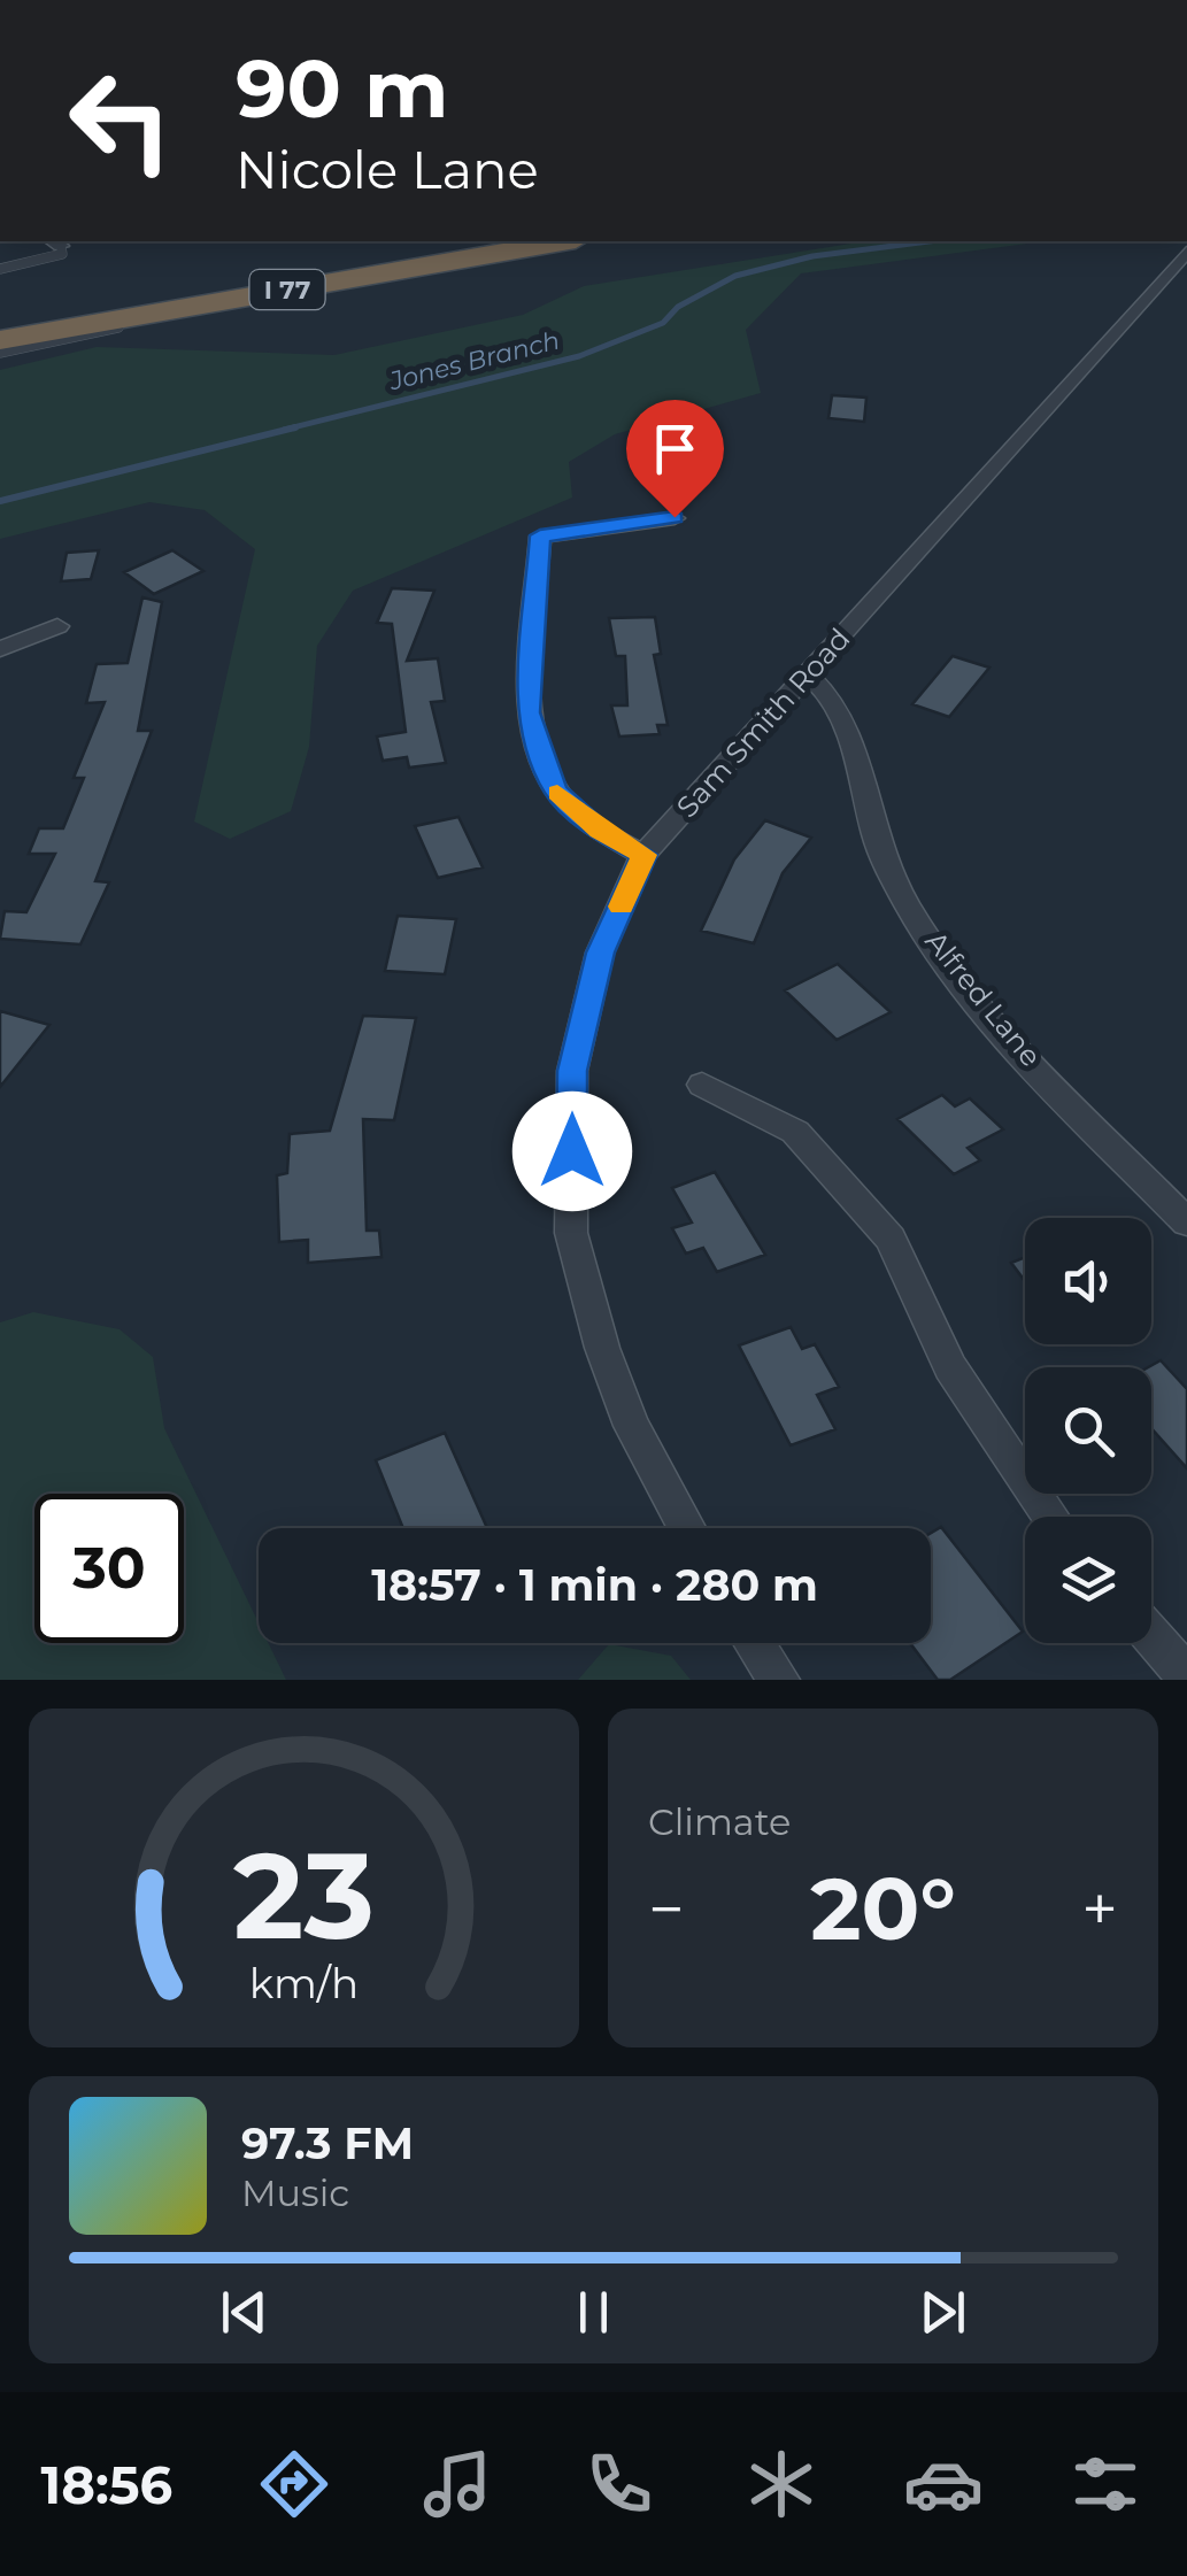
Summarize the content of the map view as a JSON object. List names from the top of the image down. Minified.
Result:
{"streets":{"highway":["I 77"],"street":["Sam Smith Road","Alfred Lane"]},"crossings":[["Sam Smith Road","Alfred Lane"]],"water":["Jones Branch"],"page":{"turn":["90 m","Nicole Lane"],"limit":"30","trip":"18:57 · 1 min · 280 m","tile":"Climate","heat":["−","20°","+"],"song":["97.3 FM","Music"],"tabs":"18:56","gauge":["23","km/h"]}}
